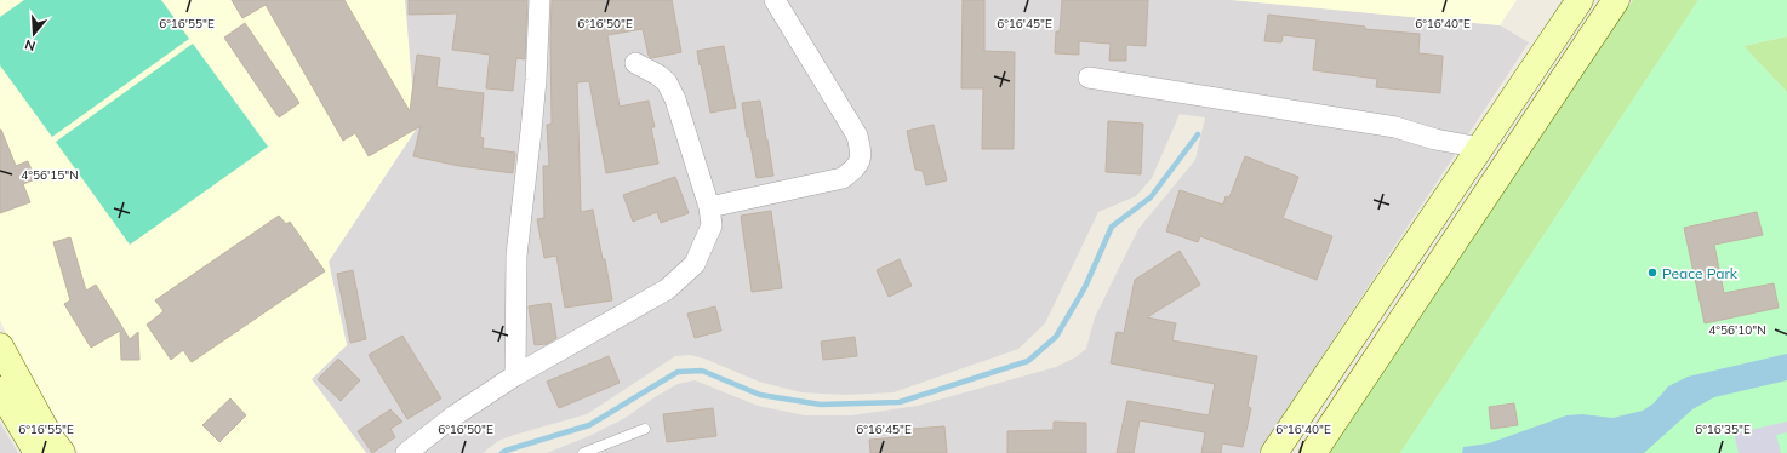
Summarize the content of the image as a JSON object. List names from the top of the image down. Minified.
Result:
{"places":["Peace Park"],"north":"bottom","coordinates":["6°16'55\"E","6°16'50\"E","6°16'45\"E","6°16'40\"E","4°56'15\"N","4°56'10\"N","6°16'35\"E"]}
